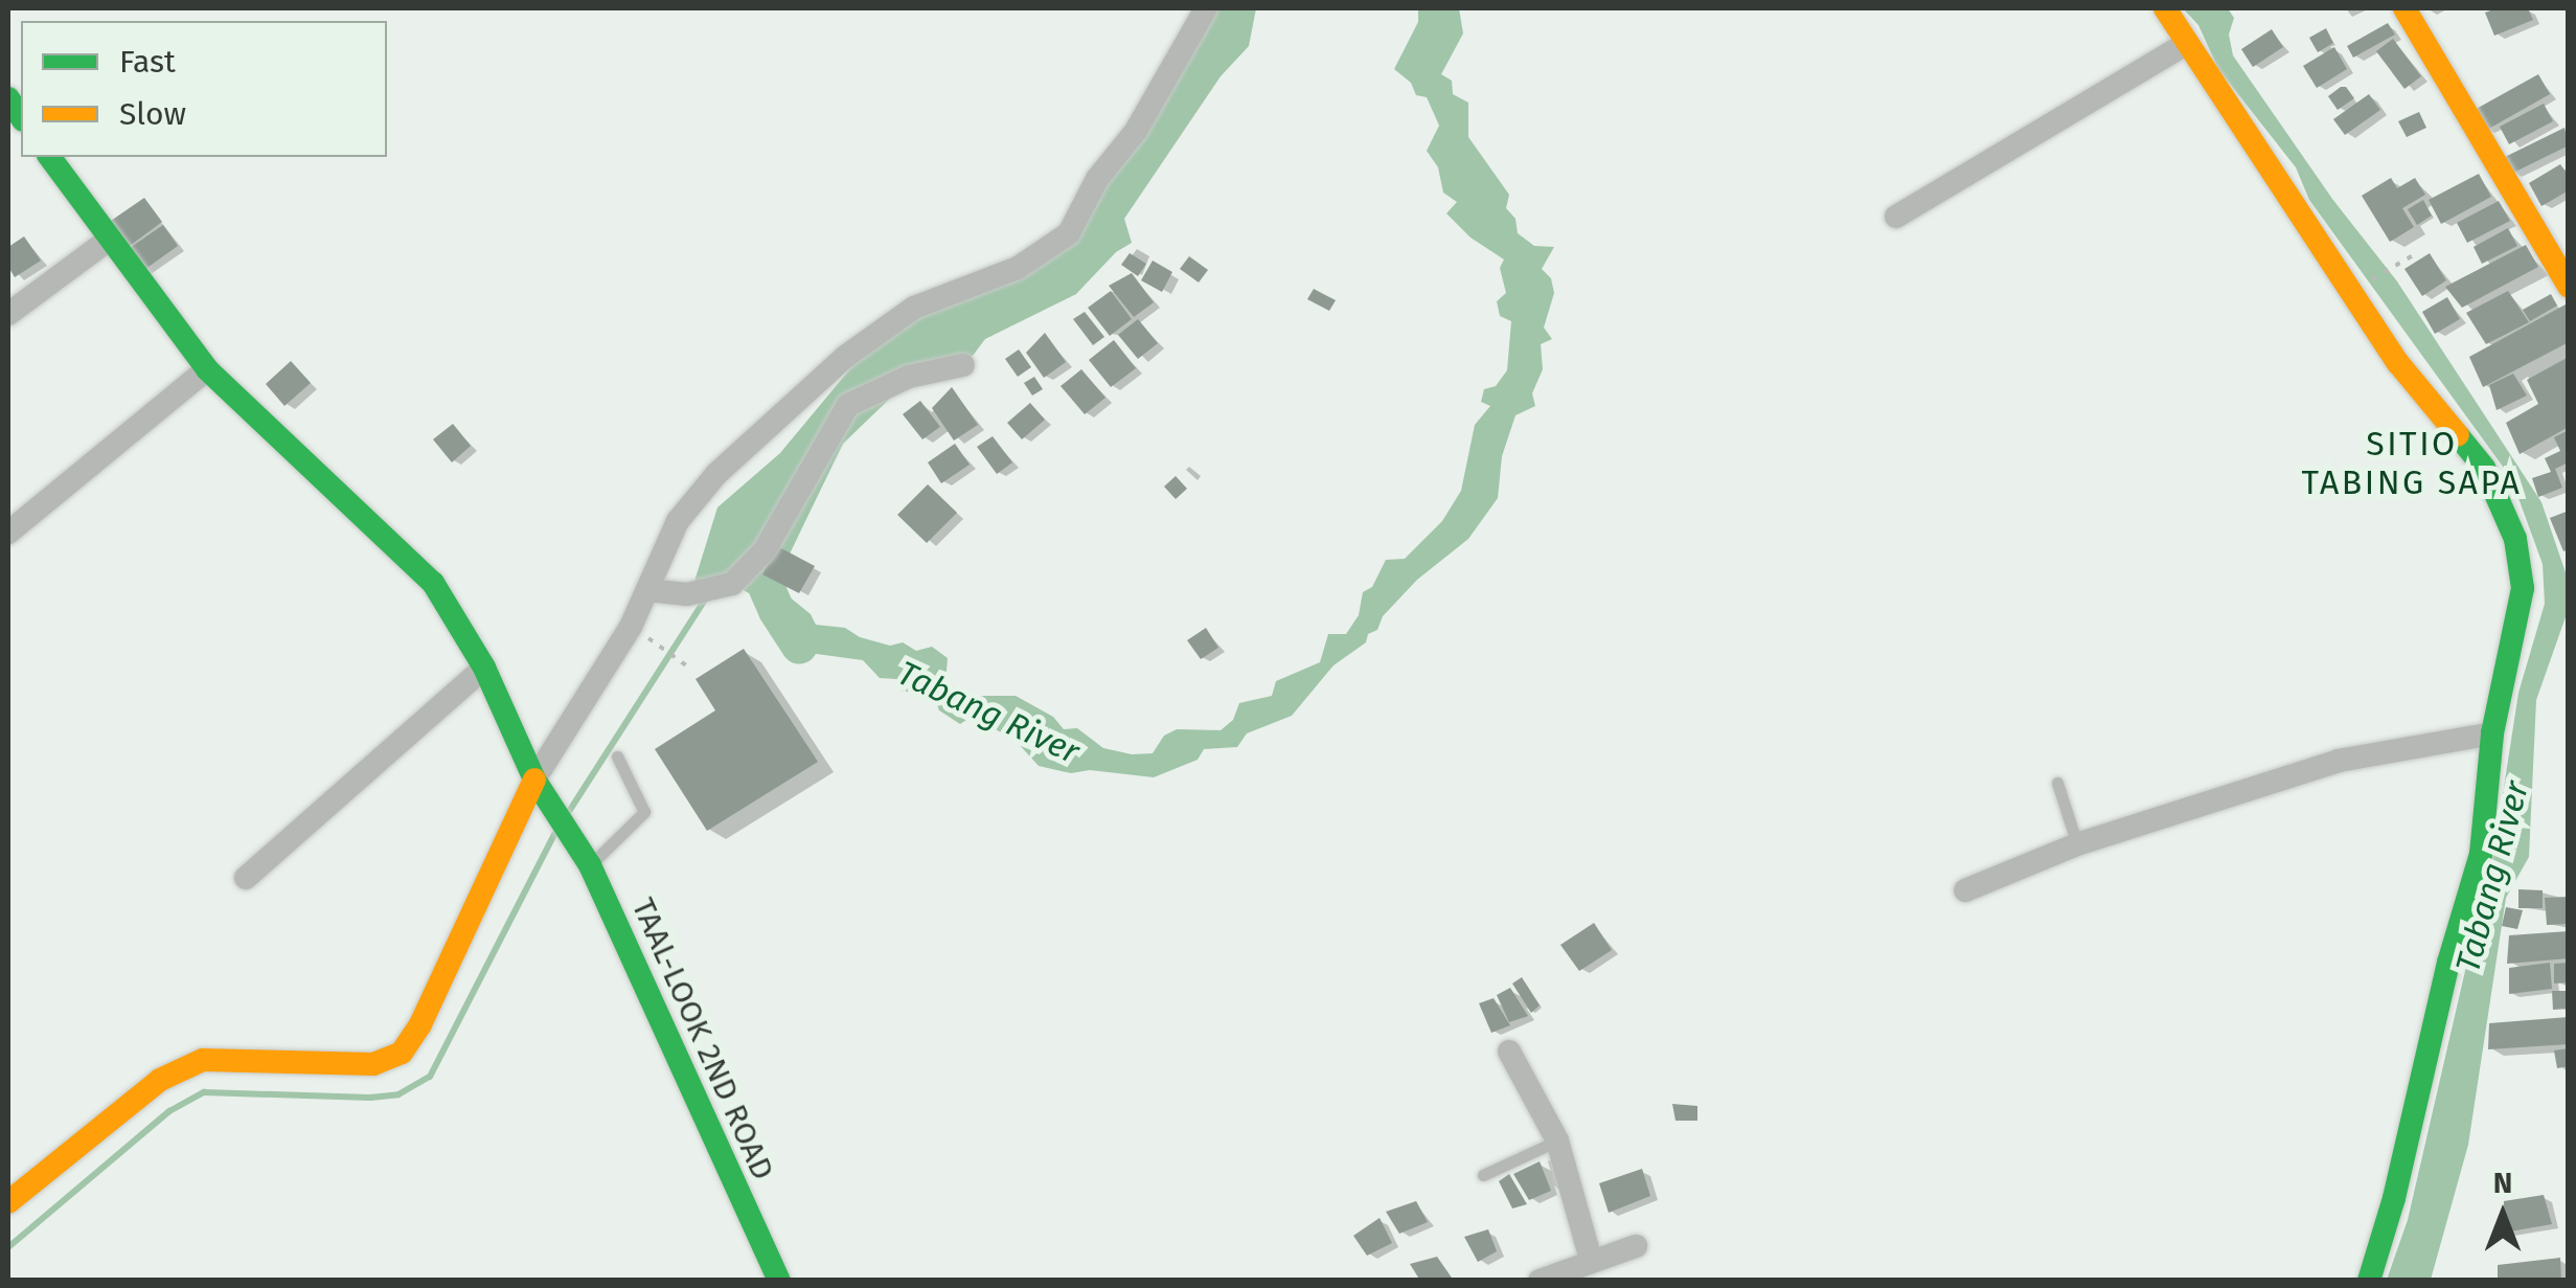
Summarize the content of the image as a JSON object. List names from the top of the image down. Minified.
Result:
{"streets":{"street":["TAAL-LOOK 2ND ROAD"]},"districts":["SITIO TABING SAPA"],"water":["Tabang River"],"legend":["Fast","Slow"],"north":"top"}
